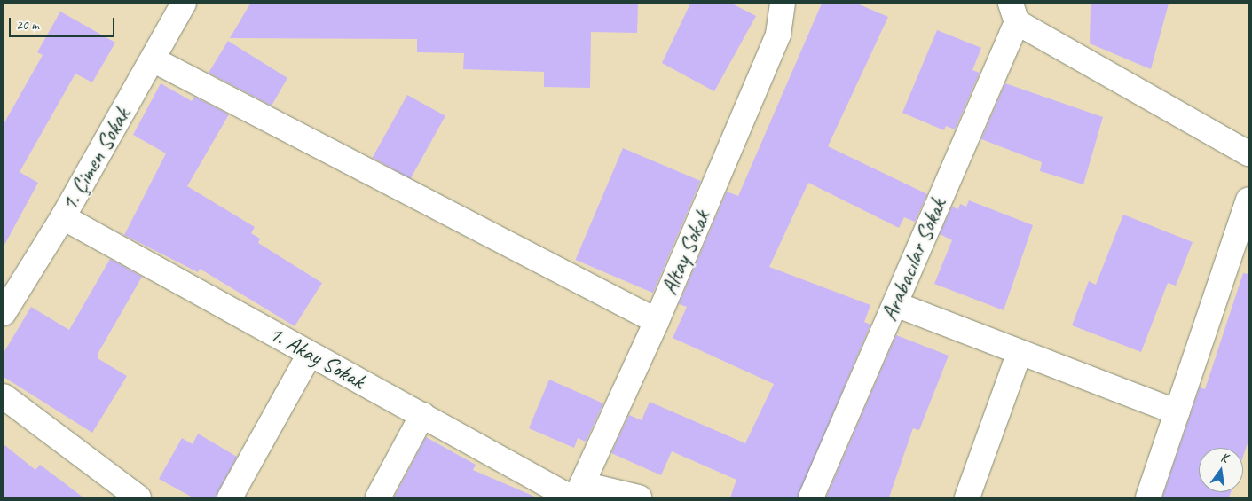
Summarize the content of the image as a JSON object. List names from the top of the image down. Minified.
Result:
{"streets":{"street":["1. Çimen Sokak","Altay Sokak","Arabacılar Sokak","1. Akay Sokak"]},"crossings":[["1. Çimen Sokak","1. Akay Sokak"],["Altay Sokak","1. Akay Sokak"]],"scale_bar":"20 m","north":"top"}
